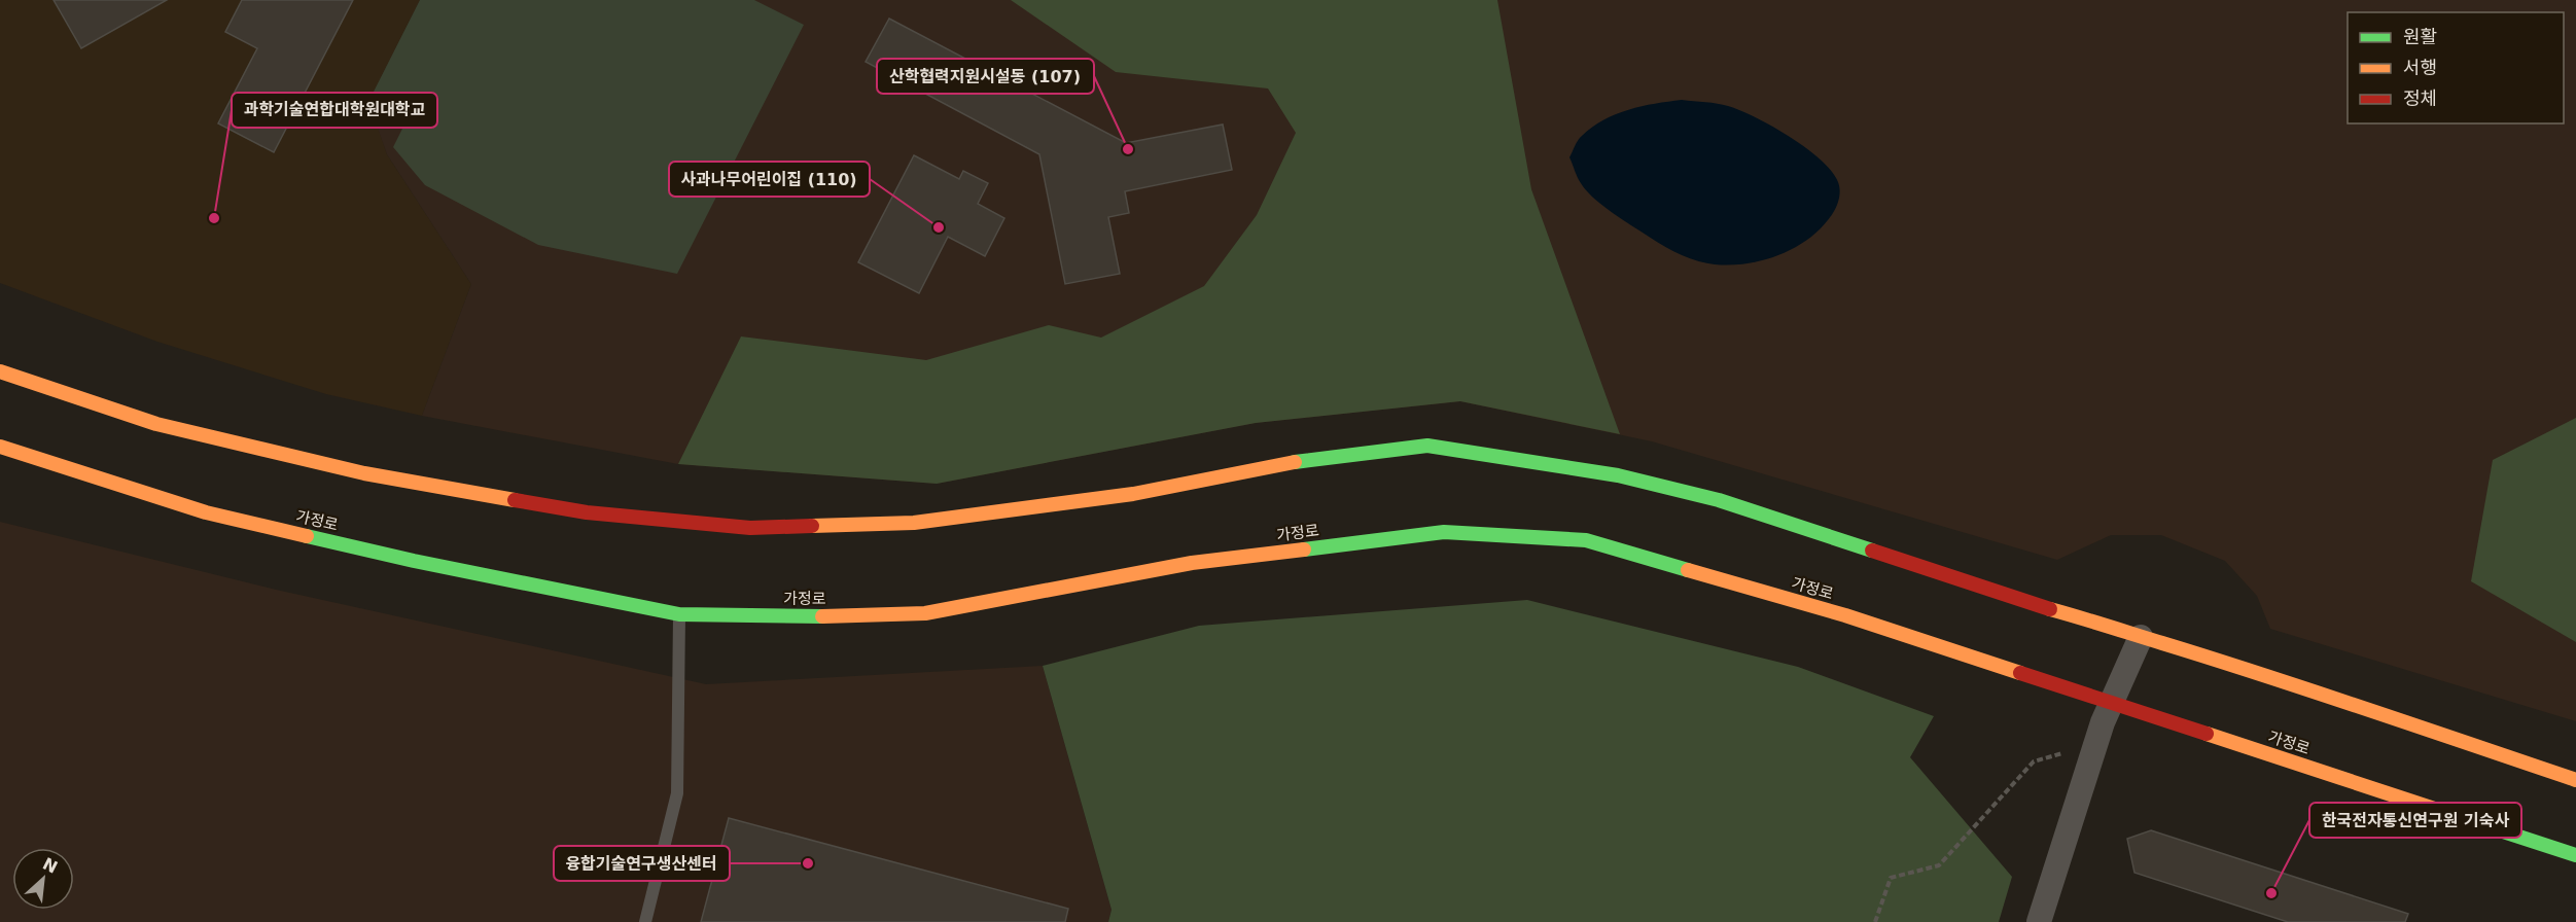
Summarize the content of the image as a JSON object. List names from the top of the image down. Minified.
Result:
{"streets":{"main road":["가정로"]},"places":["산학협력지원시설동 (107)","과학기술연합대학원대학교","사과나무어린이집 (110)","융합기술연구생산센터","한국전자통신연구원 기숙사"],"legend":["원활","서행","정체"],"north":"top right"}
